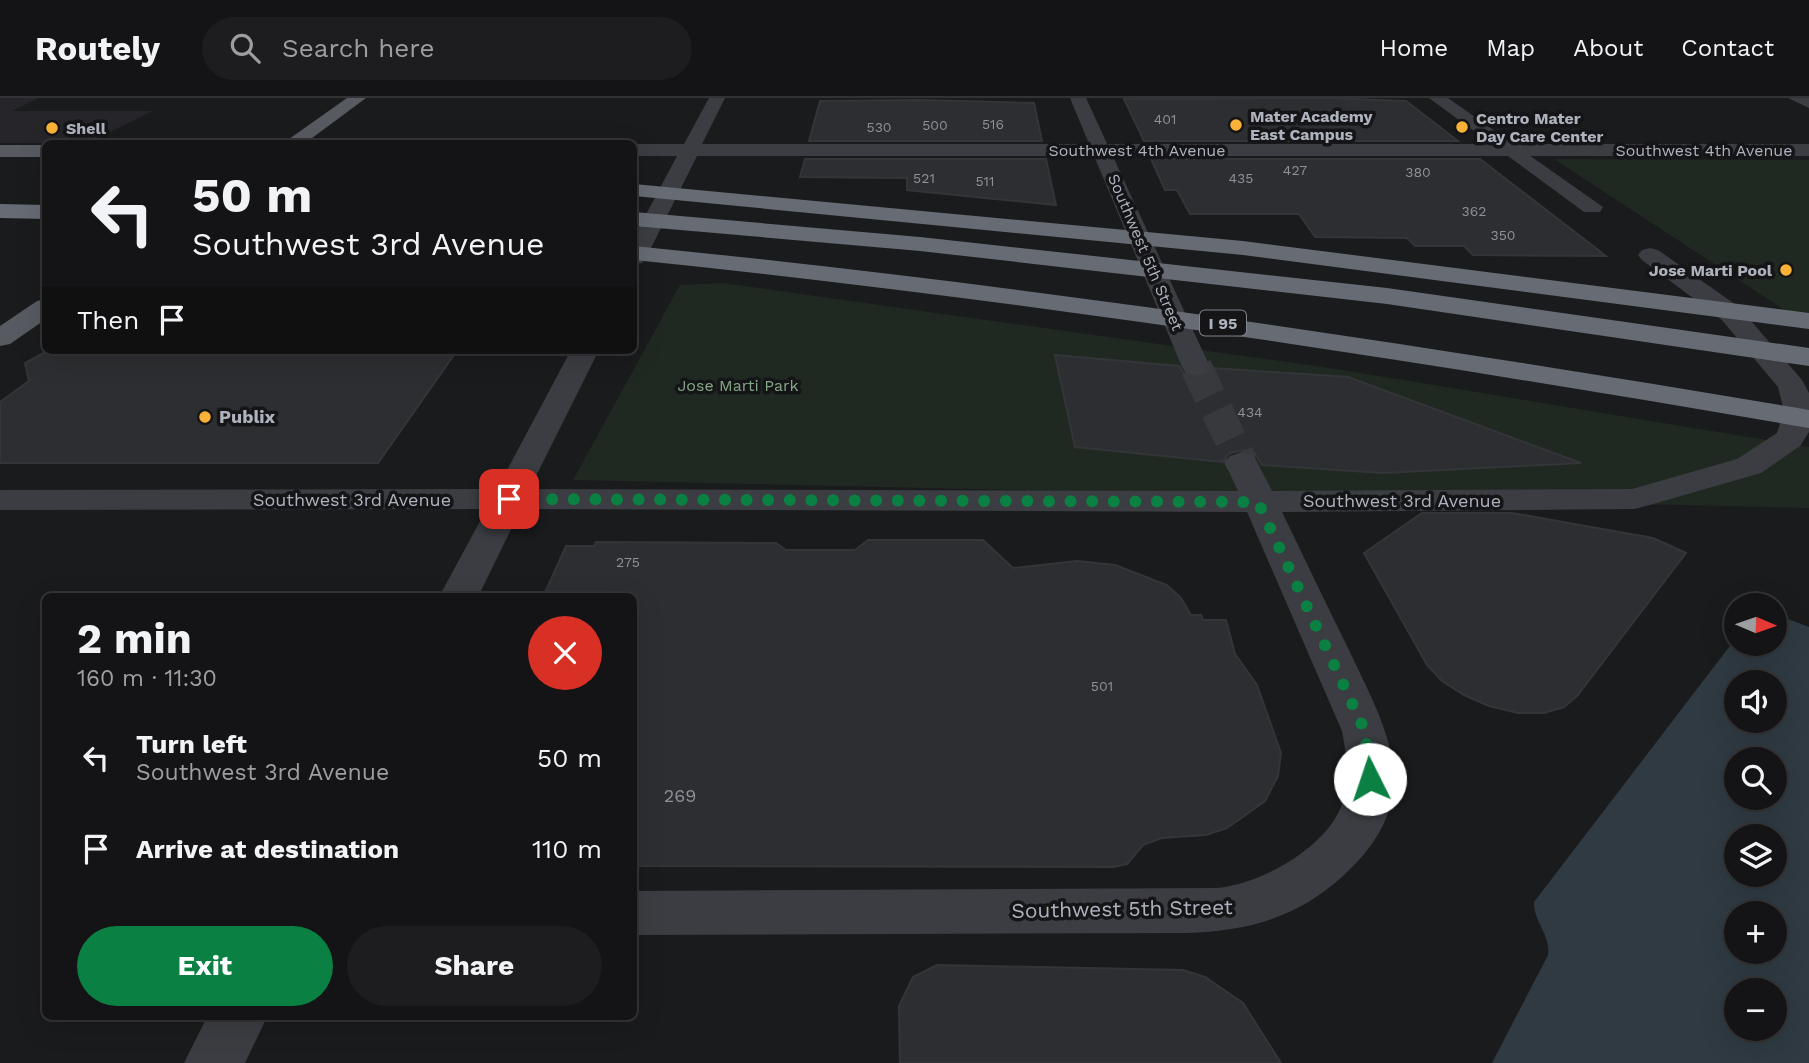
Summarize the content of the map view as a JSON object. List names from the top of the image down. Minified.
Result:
{"streets":{"highway":["I 95"],"street":["Southwest 4th Avenue","Southwest 5th Street","Southwest 3rd Avenue"]},"crossings":[["Southwest 4th Avenue","Southwest 5th Street"],["Southwest 5th Street","Southwest 3rd Avenue"]],"parks":["Jose Marti Park"],"places":["Mater Academy East Campus","Centro Mater Day Care Center","Shell","Jose Marti Pool","Publix"],"house_numbers":["401","516","500","530","427","380","521","435","511","362","350","434","275","501","269"],"north":"right","page":{"header":"Routely","search":"Search here","nav":["Home","Map","About","Contact"],"turn":["50 m","Southwest 3rd Avenue"],"then":"Then","map_buttons":["+","−"],"heading":["2 min","160 m · 11:30"],"list":[{"name":"Turn left","note":"Southwest 3rd Avenue","value":"50 m"},{"name":"Arrive at destination","value":"110 m"}],"buttons":["Exit","Share"]}}
